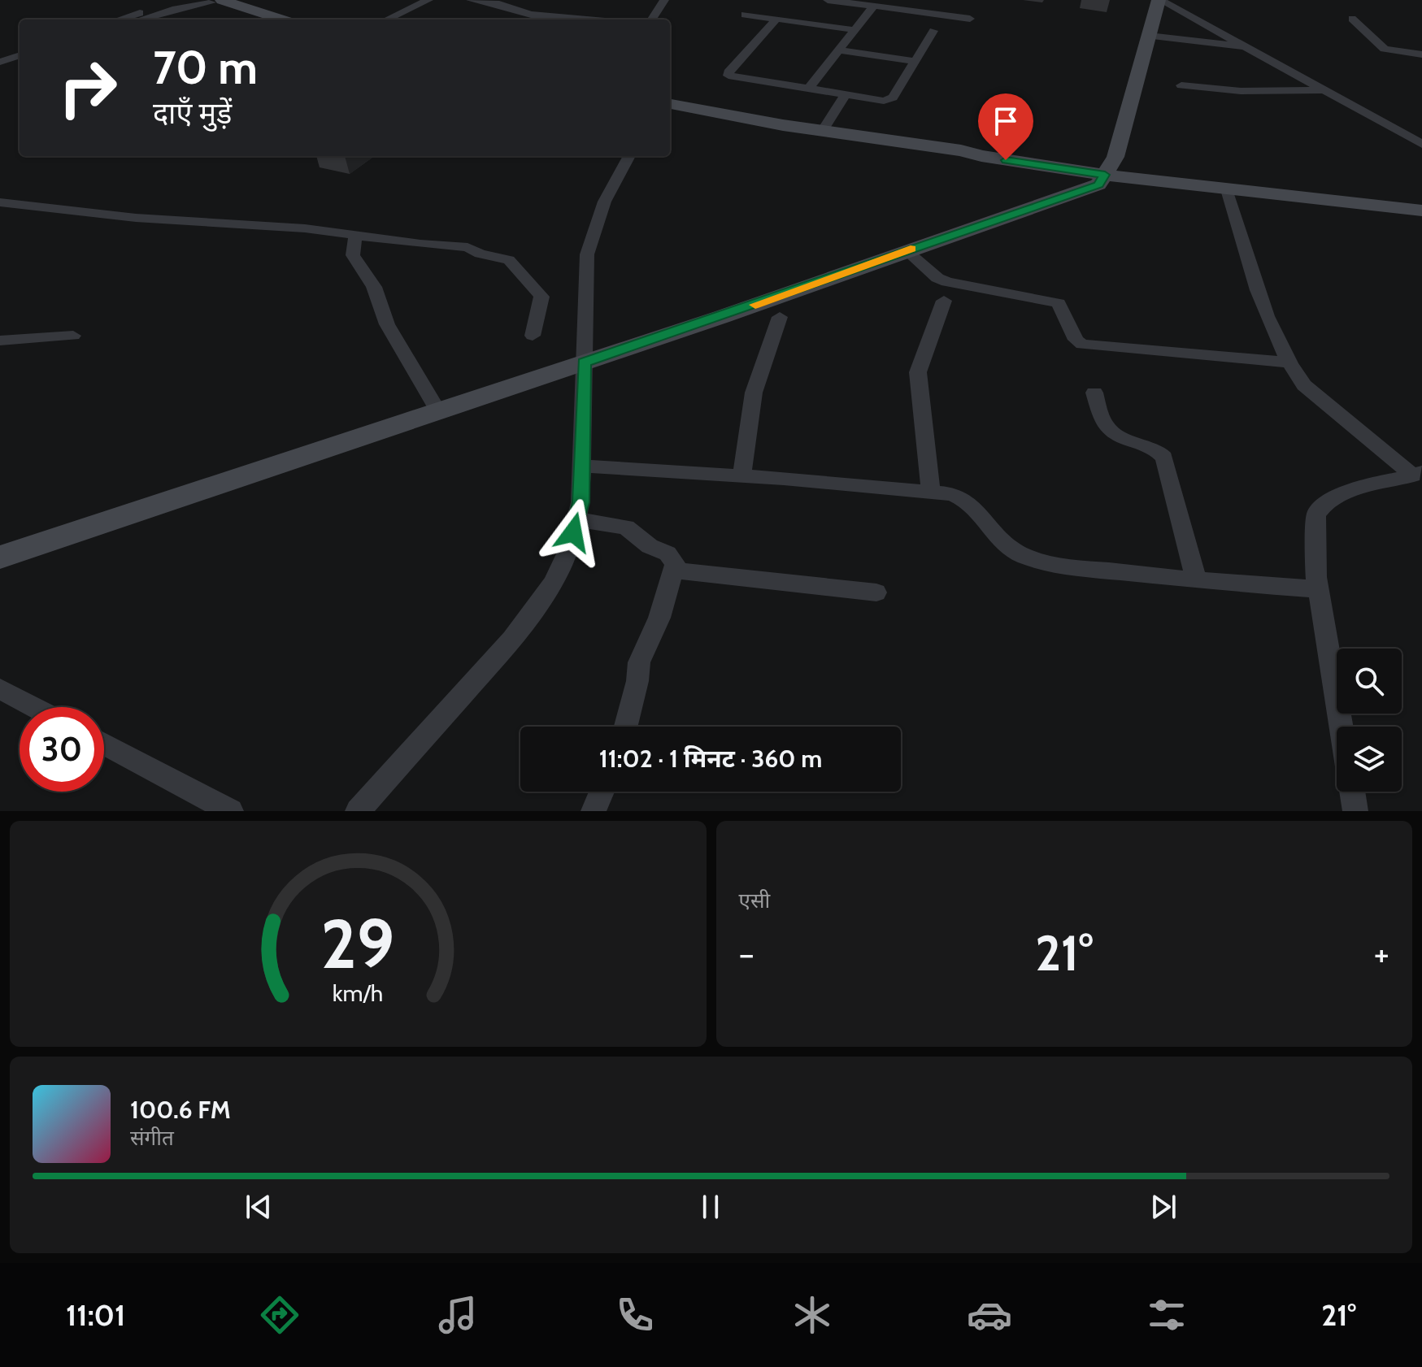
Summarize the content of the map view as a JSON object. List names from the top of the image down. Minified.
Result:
{"page":{"turn":["70 m","दाएँ मुड़ें"],"limit":"30","trip":"11:02 · 1 मिनट · 360 m","tile":"एसी","heat":["−","21°","+"],"song":["100.6 FM","संगीत"],"tabs":["11:01","21°"],"gauge":["29","km/h"]}}
